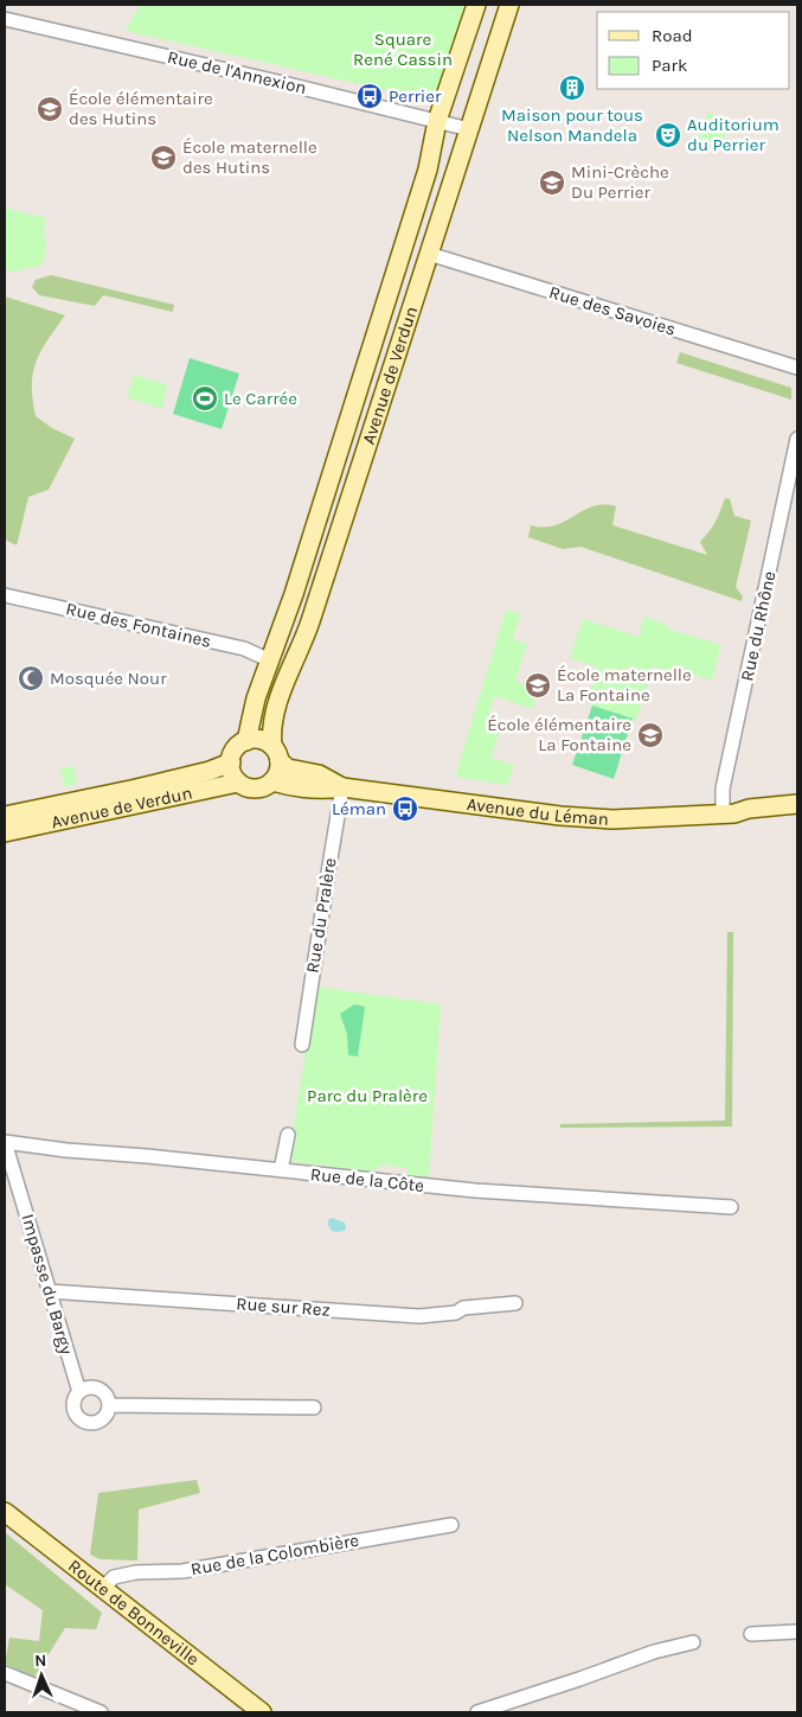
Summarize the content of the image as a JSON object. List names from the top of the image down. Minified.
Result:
{"streets":{"street":["Rue de l'Annexion","Rue des Savoies","Avenue de Verdun","Rue des Fontaines","Rue du Rhône","Avenue du Léman","Rue du Pralère","Rue de la Côte","Impasse du Bargy","Rue sur Rez","Rue de la Colombière","Route de Bonneville"]},"crossings":[["Rue de l'Annexion","Avenue de Verdun"],["Rue des Savoies","Avenue de Verdun"],["Avenue de Verdun","Rue des Fontaines"],["Avenue de Verdun","Avenue du Léman"],["Rue du Rhône","Avenue du Léman"],["Avenue du Léman","Rue du Pralère"],["Rue de la Côte","Impasse du Bargy"],["Impasse du Bargy","Rue sur Rez"],["Rue de la Colombière","Route de Bonneville"]],"parks":["Square René Cassin","Parc du Pralère"],"places":{"building":["Maison pour tous Nelson Mandela"],"bus stop":["Perrier","Léman"],"school or university":["École élémentaire des Hutins","École maternelle des Hutins","Mini-Crèche Du Perrier","École maternelle La Fontaine","École élémentaire La Fontaine"],"theatre":["Auditorium du Perrier"],"sports":["Le Carrée"],"mosque":["Mosquée Nour"]},"legend":["Road","Park"],"north":"top"}
